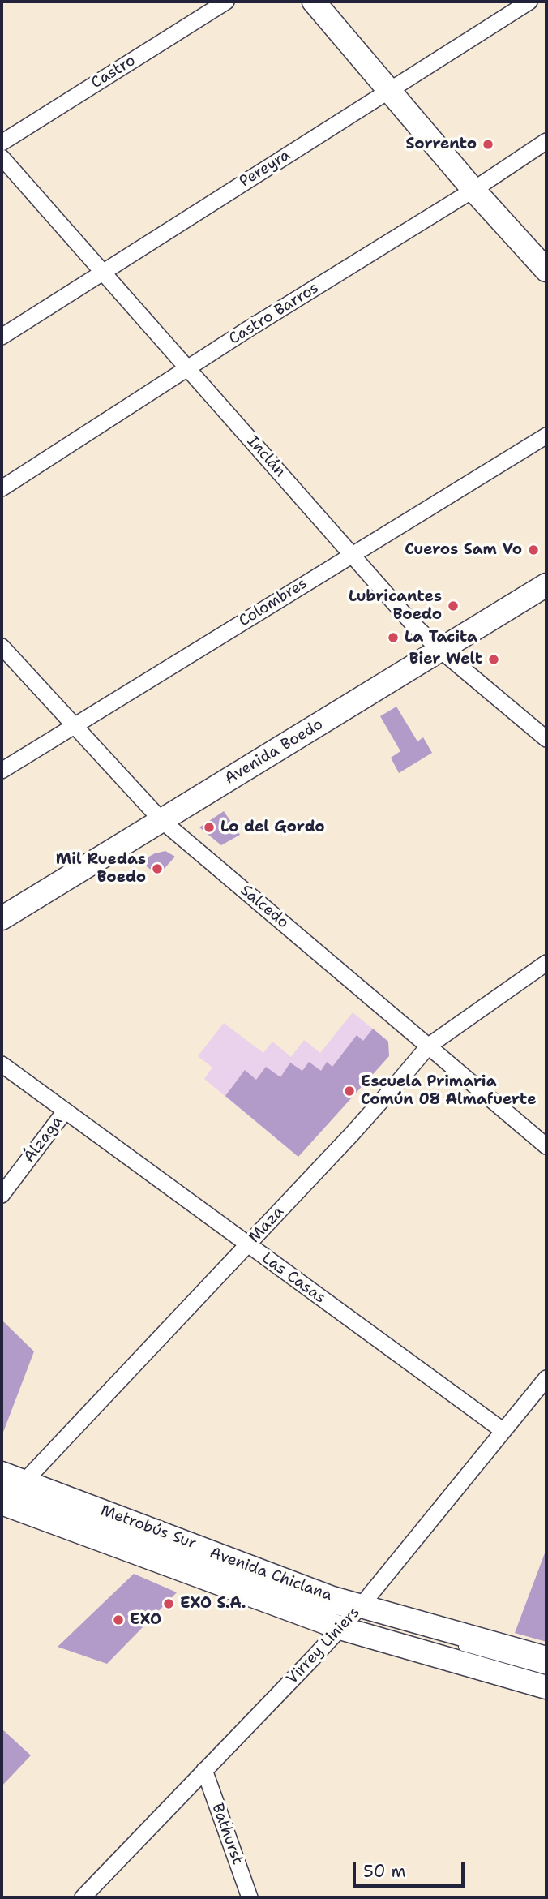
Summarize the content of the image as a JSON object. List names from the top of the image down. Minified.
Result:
{"streets":{"main road":["Avenida Boedo","Avenida Chiclana"],"street":["Castro","Pereyra","Castro Barros","Inclán","Colombres","Salcedo","Álzaga","Maza","Las Casas","Virrey Liniers","Bathurst"]},"crossings":[["Pereyra","Inclán"],["Castro Barros","Inclán"],["Inclán","Colombres"],["Inclán","Avenida Boedo"],["Colombres","Salcedo"],["Avenida Boedo","Salcedo"],["Salcedo","Maza"],["Álzaga","Las Casas"],["Maza","Las Casas"],["Maza","Avenida Chiclana"],["Las Casas","Virrey Liniers"],["Avenida Chiclana","Virrey Liniers"],["Virrey Liniers","Bathurst"]],"places":["Sorrento","Cueros Sam Vo","Lubricantes Boedo","La Tacita","Bier Welt","Lo del Gordo","Mil Ruedas Boedo","Escuela Primaria Común 08 Almafuerte","EXO S.A.","EXO"],"scale_bar":"50 m"}
